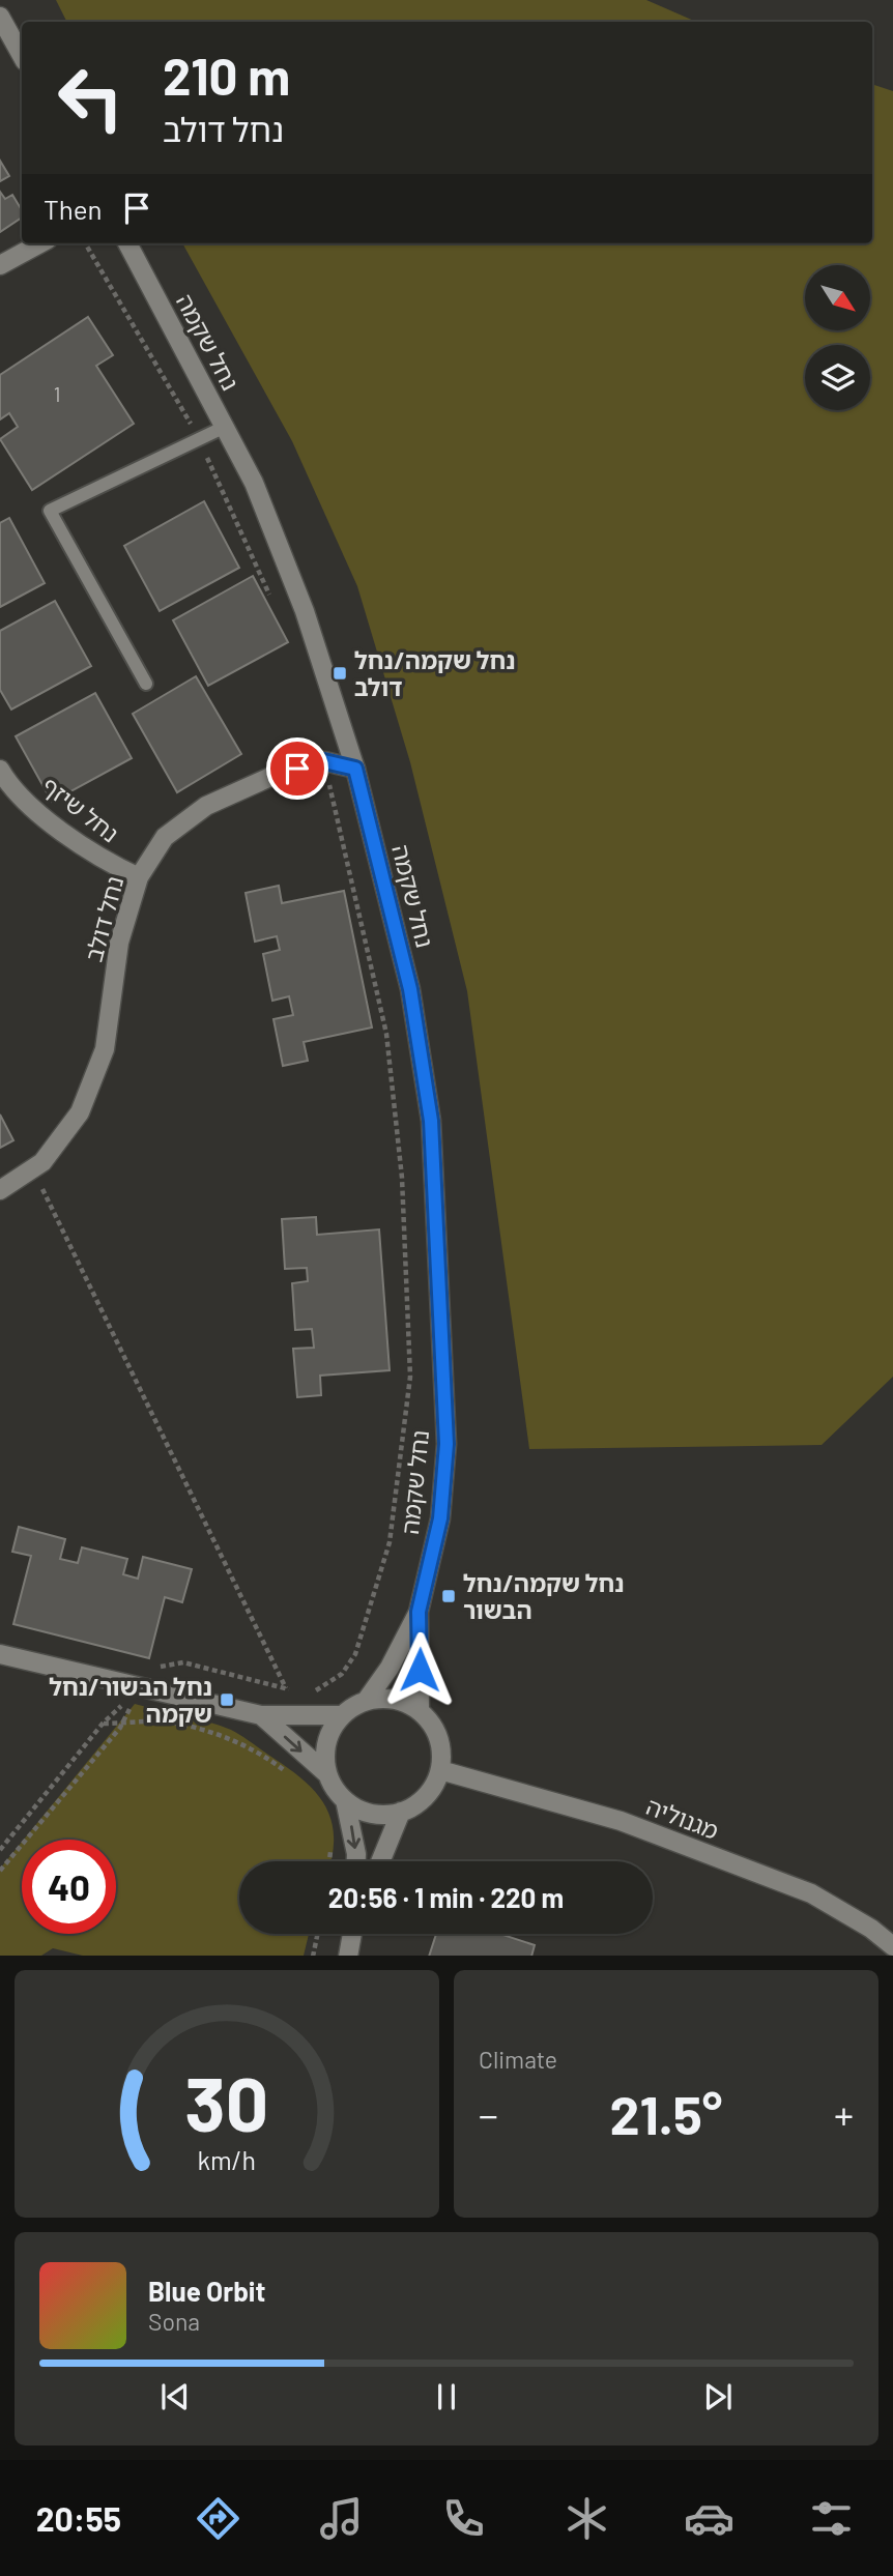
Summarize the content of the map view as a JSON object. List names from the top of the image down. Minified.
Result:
{"streets":{"street":["נחל שקמה","נחל שיזף","נחל דולב","מגנוליה"]},"crossings":[["נחל שקמה","נחל דולב"],["נחל שקמה","מגנוליה"],["נחל שיזף","נחל דולב"]],"places":{"transit":["נחל שקמה/נחל דולב","נחל שקמה/נחל הבשור","נחל הבשור/נחל שקמה"]},"house_numbers":["1"],"north":"bottom right","page":{"turn":["210 m","נחל דולב"],"then":"Then","limit":"40","trip":"20:56 · 1 min · 220 m","tile":"Climate","heat":["−","21.5°","+"],"song":["Blue Orbit","Sona"],"tabs":"20:55","gauge":["30","km/h"]}}
